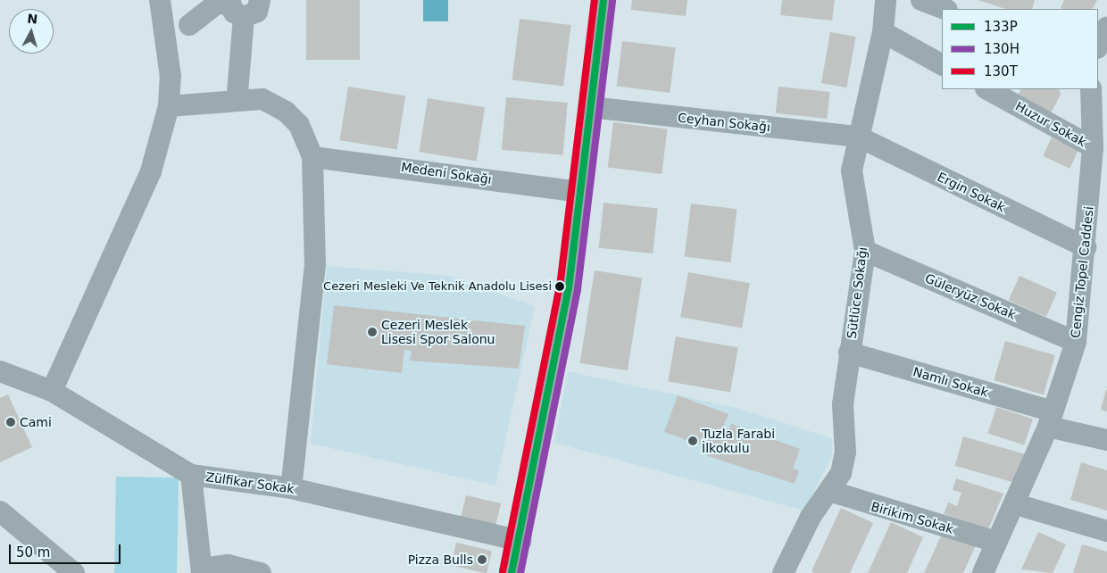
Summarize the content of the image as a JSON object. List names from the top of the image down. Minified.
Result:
{"streets":{"street":["Ceyhan Sokağı","Huzur Sokak","Medeni Sokağı","Ergin Sokak","Cengiz Topel Caddesi","Sütlüce Sokağı","Güleryüz Sokak","Namlı Sokak","Zülfikar Sokak","Birikim Sokak"]},"crossings":[["Ceyhan Sokağı","Ergin Sokak"],["Ceyhan Sokağı","Sütlüce Sokağı"],["Huzur Sokak","Cengiz Topel Caddesi"],["Ergin Sokak","Cengiz Topel Caddesi"],["Ergin Sokak","Sütlüce Sokağı"],["Cengiz Topel Caddesi","Güleryüz Sokak"],["Cengiz Topel Caddesi","Namlı Sokak"],["Cengiz Topel Caddesi","Birikim Sokak"],["Sütlüce Sokağı","Güleryüz Sokak"],["Sütlüce Sokağı","Namlı Sokak"],["Sütlüce Sokağı","Birikim Sokak"]],"places":["Cezeri Mesleki Ve Teknik Anadolu Lisesi","Cezeri Meslek Lisesi Spor Salonu","Cami","Tuzla Farabi İlkokulu","Pizza Bulls"],"lines":["transit line 133P","transit line 130T","transit line 130H"],"legend":["133P","130H","130T"],"scale_bar":"50 m","north":"top"}
